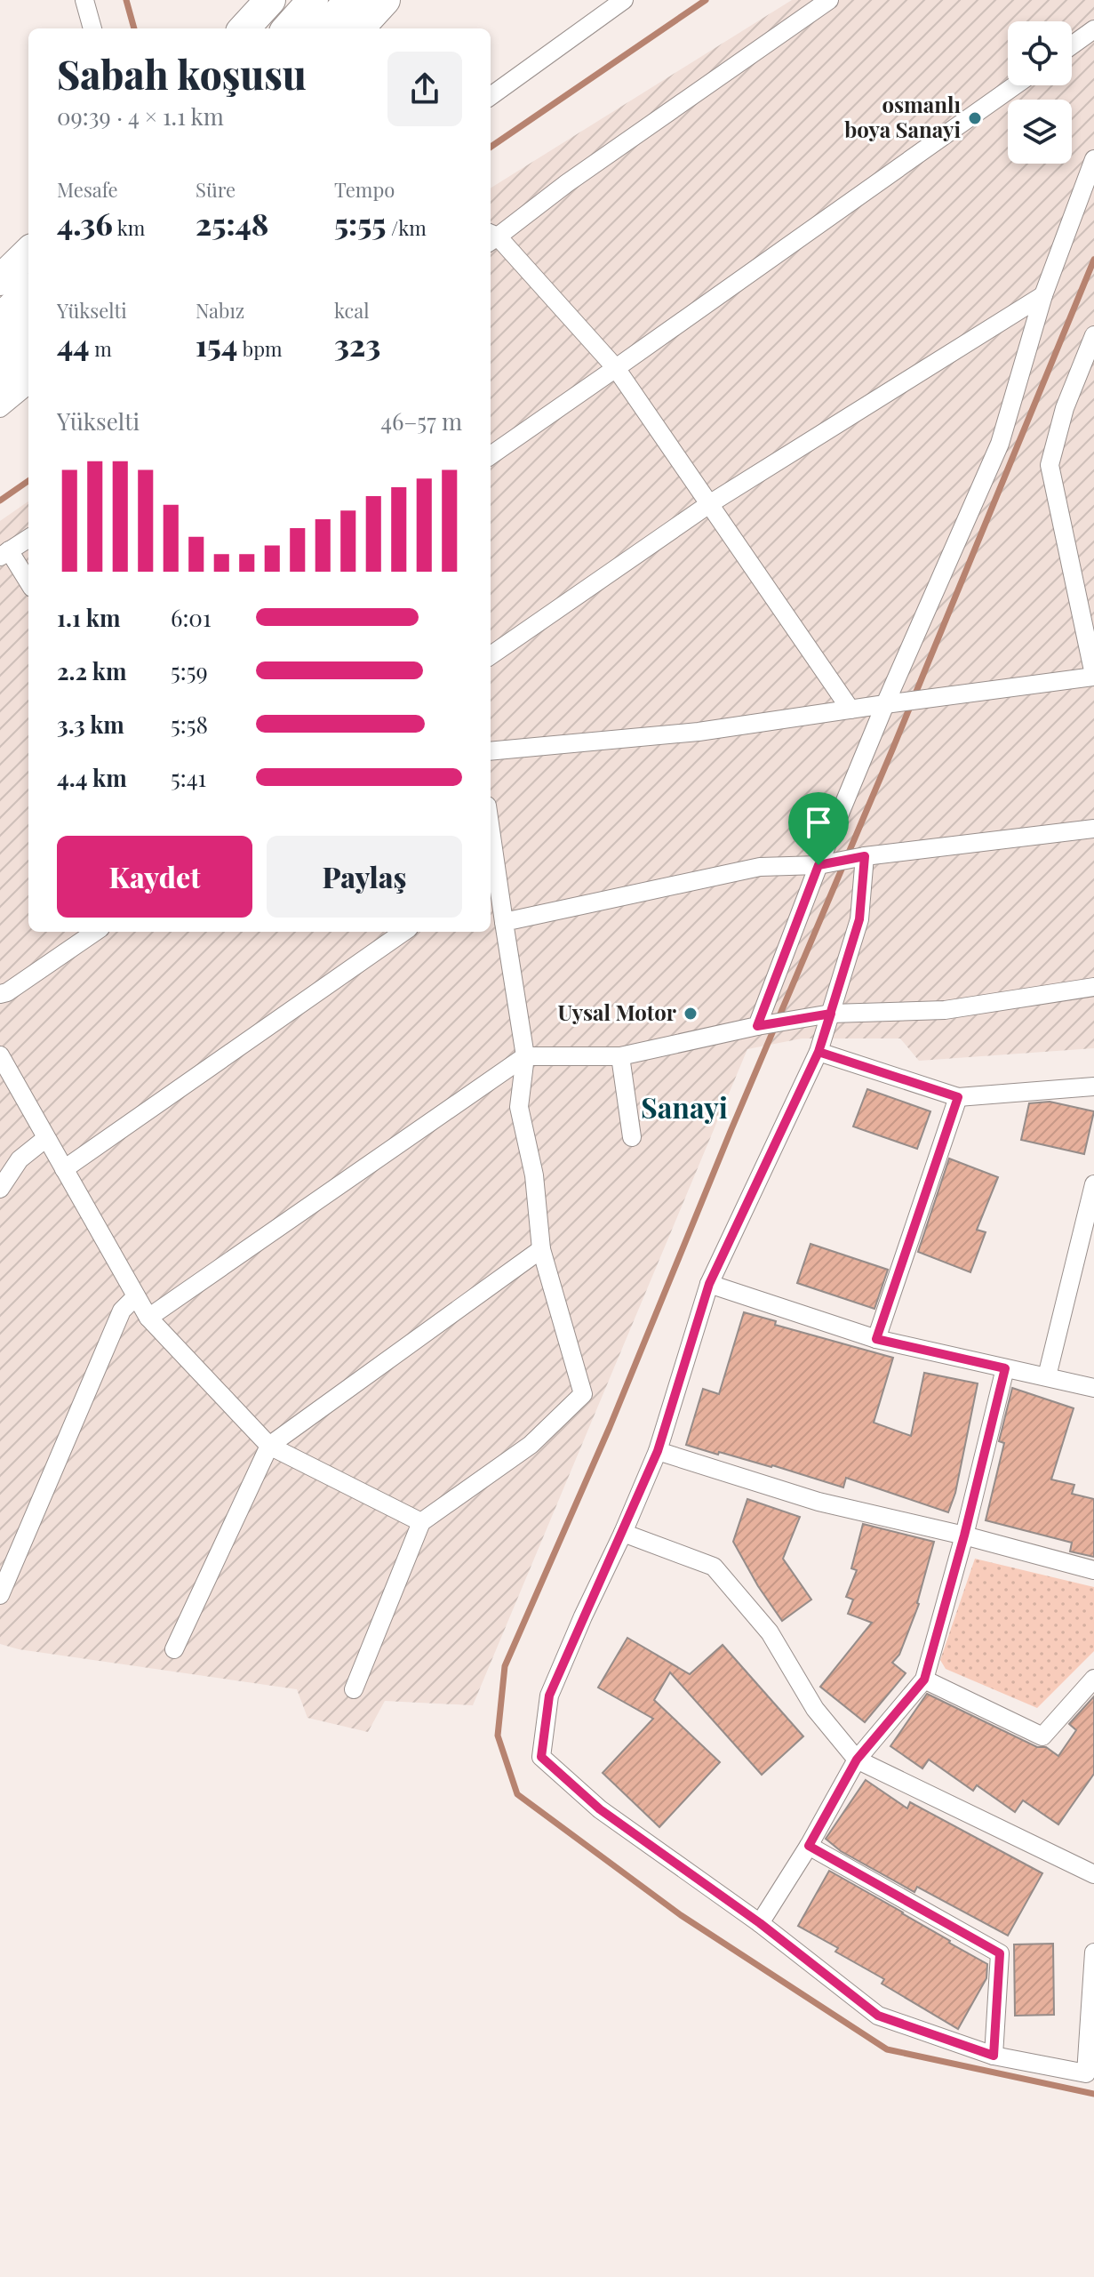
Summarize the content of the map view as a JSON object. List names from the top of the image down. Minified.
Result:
{"districts":["Sanayi"],"places":["osmanlı boya Sanayi","Uysal Motor"],"page":{"heading":["Sabah koşusu","09:39 · 4 × 1.1 km"],"stats":[["Mesafe","4.36 km"],["Süre","25:48"],["Tempo","5:55 /km"],["Yükselti","44 m"],["Nabız","154 bpm"],["kcal","323"]],"chart":["Yükselti","46–57 m"],"list":[{"name":"1.1 km","note":"6:01"},{"name":"2.2 km","note":"5:59"},{"name":"3.3 km","note":"5:58"},{"name":"4.4 km","note":"5:41"}],"buttons":["Kaydet","Paylaş"]}}
